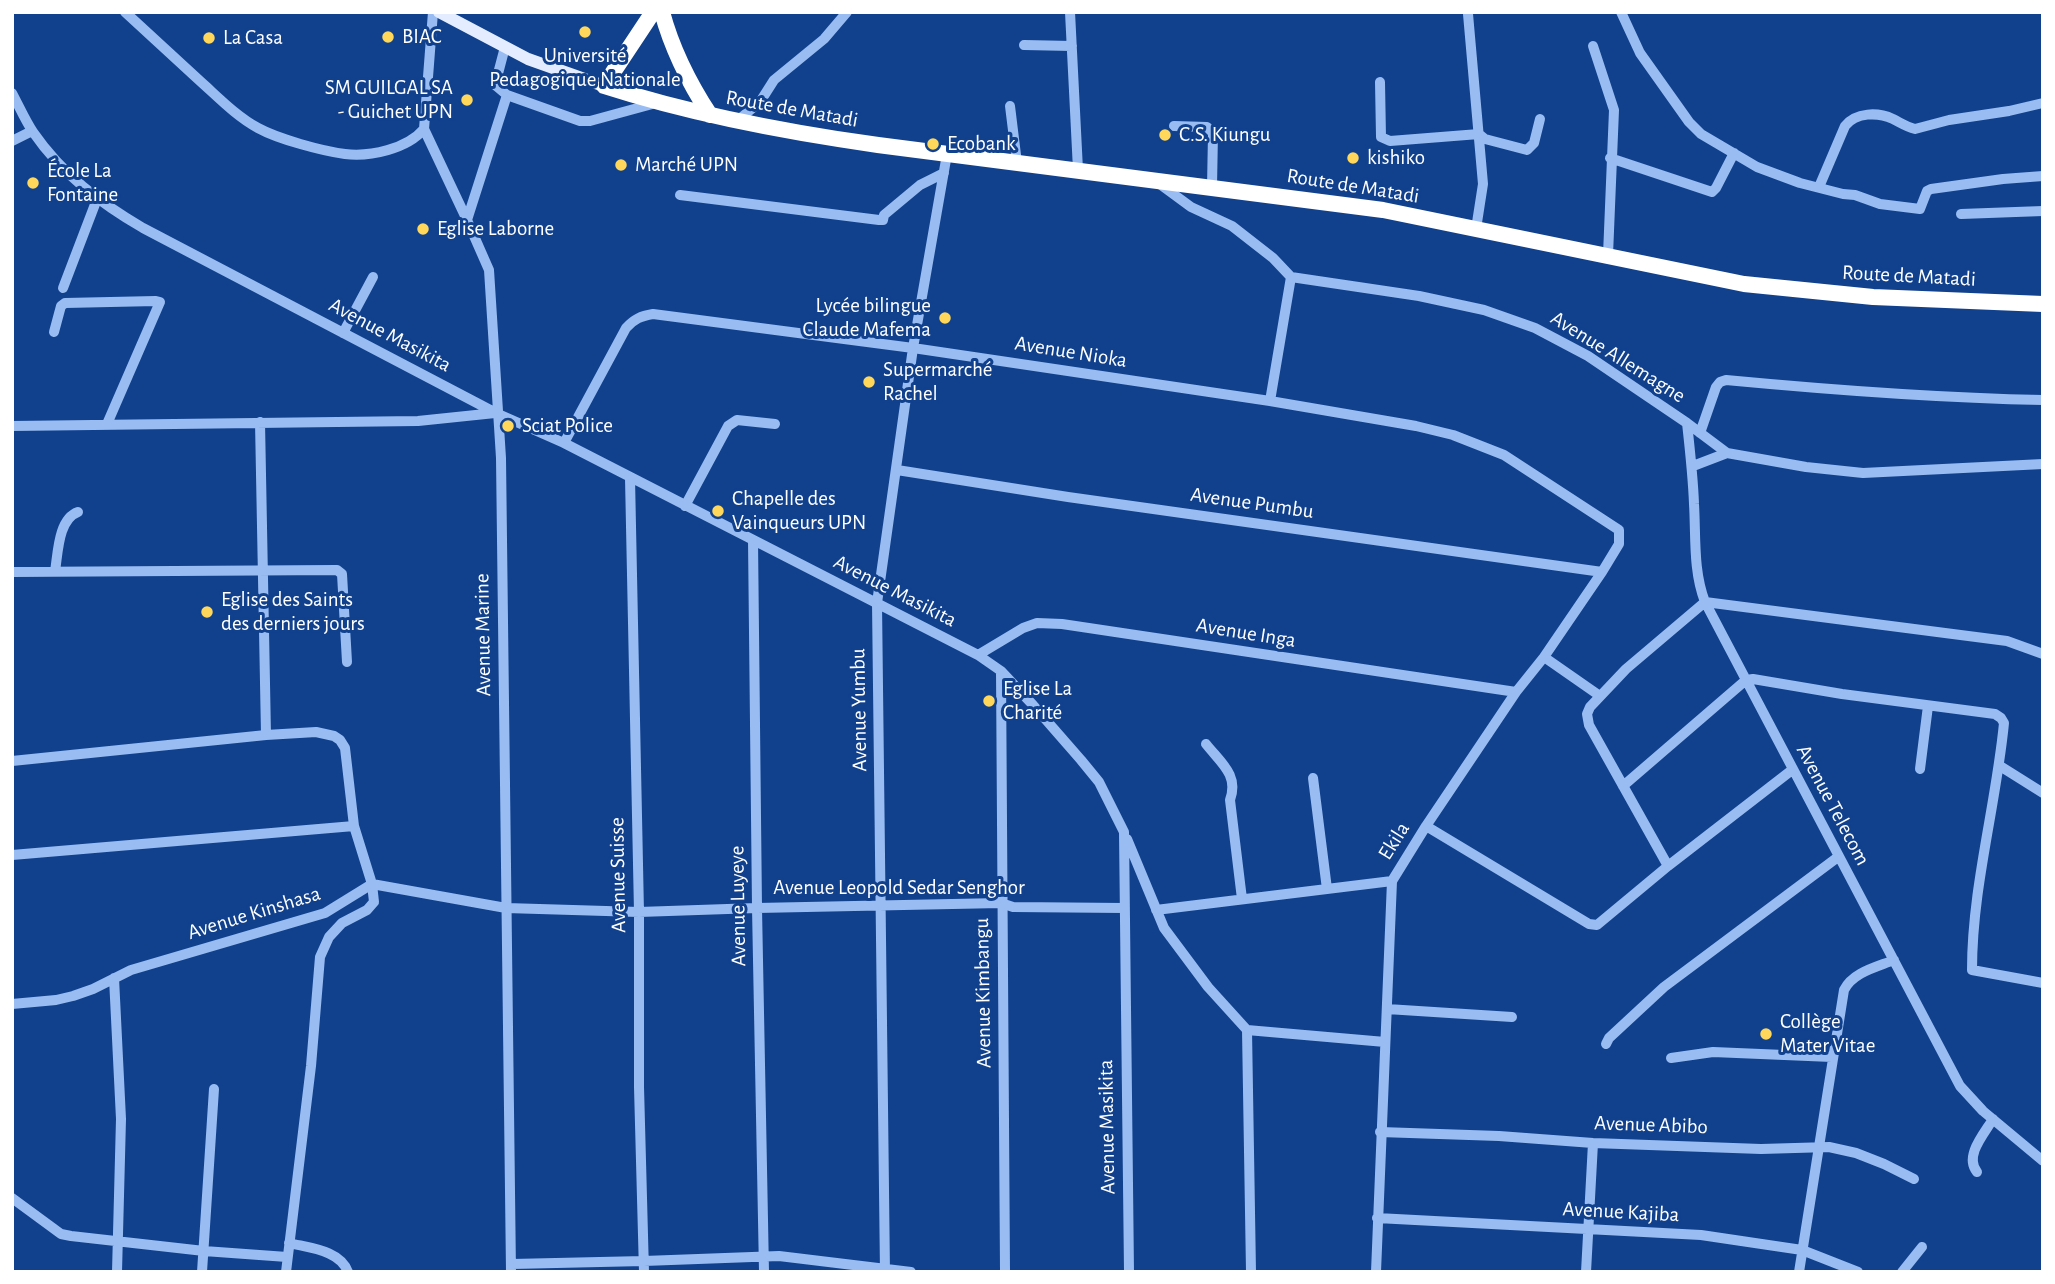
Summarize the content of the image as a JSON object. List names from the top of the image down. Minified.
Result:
{"streets":{"highway":["Route de Matadi"],"street":["Avenue Masikita","Avenue Nioka","Avenue Allemagne","Avenue Pumbu","Avenue Inga","Avenue Marine","Avenue Yumbu","Avenue Telecom","Ekila","Avenue Suisse","Avenue Leopold Sedar Senghor","Avenue Luyeye","Avenue Kinshasa","Avenue Kimbangu","Avenue Abibo","Avenue Kajiba"]},"crossings":[["Route de Matadi","Avenue Yumbu"],["Avenue Masikita","Avenue Nioka"],["Avenue Masikita","Avenue Inga"],["Avenue Masikita","Avenue Marine"],["Avenue Masikita","Avenue Yumbu"],["Avenue Masikita","Avenue Suisse"],["Avenue Masikita","Avenue Leopold Sedar Senghor"],["Avenue Masikita","Avenue Luyeye"],["Avenue Masikita","Avenue Kimbangu"],["Avenue Nioka","Avenue Yumbu"],["Avenue Nioka","Ekila"],["Avenue Allemagne","Avenue Telecom"],["Avenue Pumbu","Avenue Yumbu"],["Avenue Pumbu","Ekila"],["Avenue Inga","Ekila"],["Avenue Marine","Avenue Leopold Sedar Senghor"],["Avenue Yumbu","Avenue Leopold Sedar Senghor"],["Ekila","Avenue Abibo"],["Ekila","Avenue Kajiba"],["Avenue Suisse","Avenue Leopold Sedar Senghor"],["Avenue Leopold Sedar Senghor","Avenue Luyeye"],["Avenue Leopold Sedar Senghor","Avenue Kimbangu"]],"places":["Université Pedagogique Nationale","BIAC","La Casa","SM GUILGAL SA - Guichet UPN","C.S. Kiungu","Ecobank","kishiko","Marché UPN","École La Fontaine","Eglise Laborne","Lycée bilingue Claude Mafema","Supermarché Rachel","Sciat Police","Chapelle des Vainqueurs UPN","Eglise des Saints des derniers jours","Eglise La Charité","Collège Mater Vitae"]}
